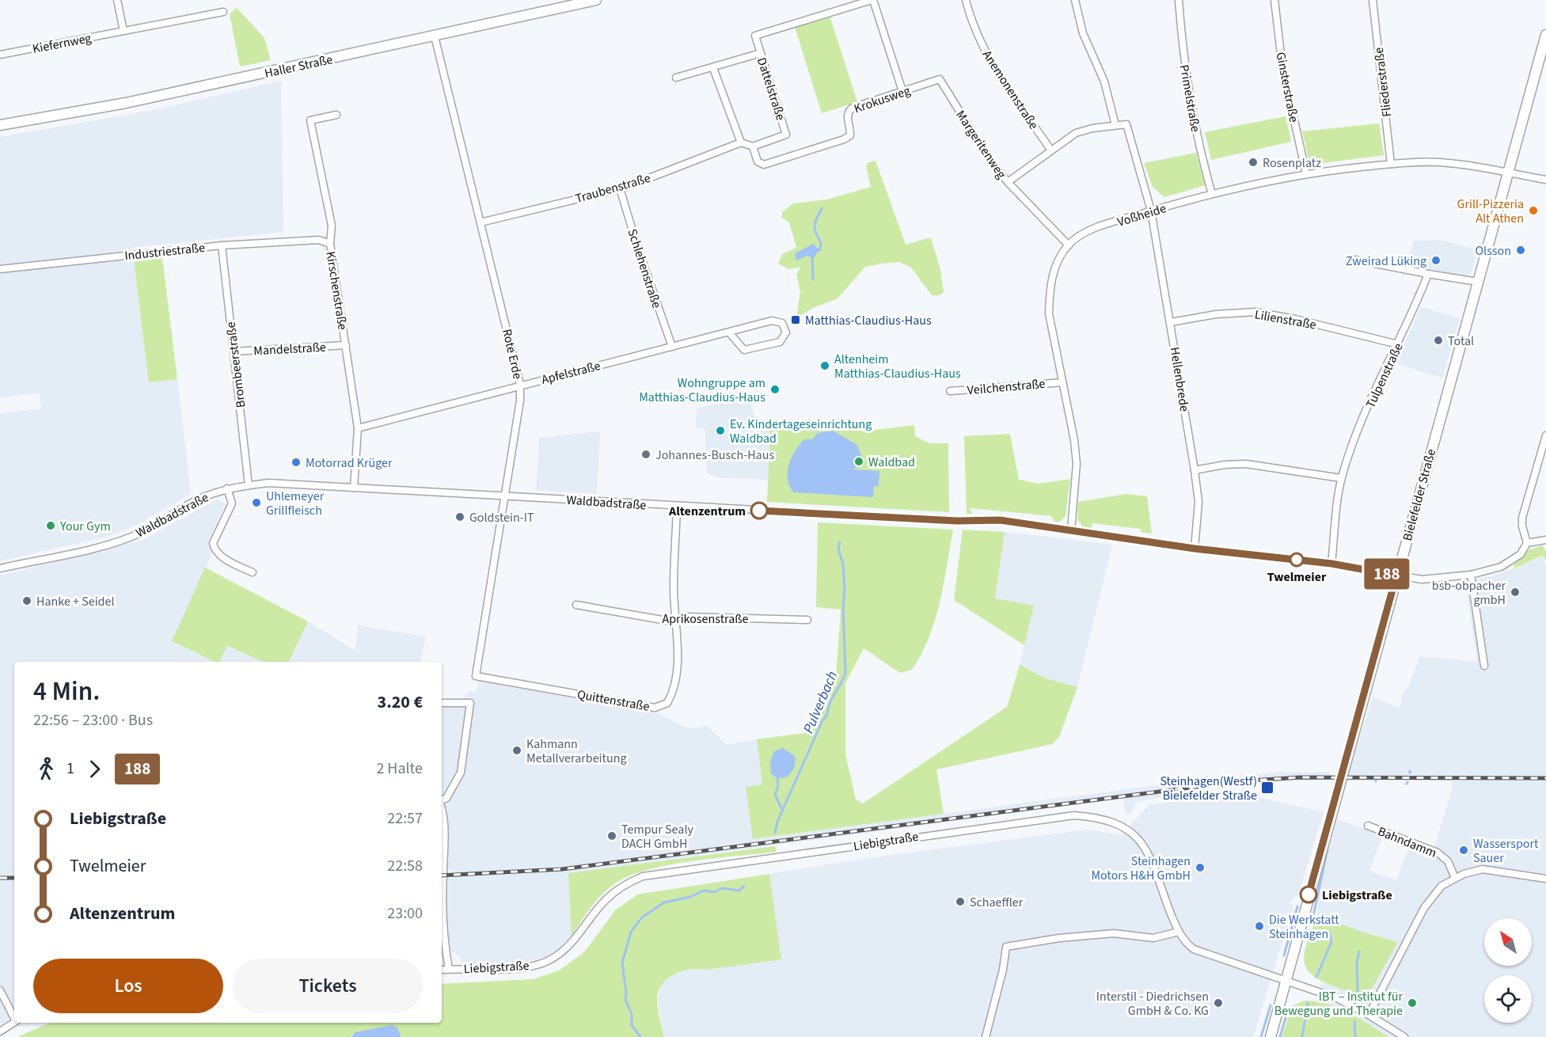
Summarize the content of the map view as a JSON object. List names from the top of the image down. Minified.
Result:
{"streets":{"main road":["Haller Straße","Bielefelder Straße"],"street":["Kiefernweg","Fliederstraße","Ginsterstraße","Dattelstraße","Anemonenstraße","Primelstraße","Krokusweg","Margeritenweg","Traubenstraße","Voßheide","Industriestraße","Schlehenstraße","Kirschenstraße","Lilienstraße","Mandelstraße","Rote Erde","Brombeerstraße","Apfelstraße","Tulpenstraße","Hellenbrede","Veilchenstraße","Waldbadstraße","Aprikosenstraße","Quittenstraße","Liebigstraße","Bahndamm"]},"crossings":[["Haller Straße","Rote Erde"],["Fliederstraße","Voßheide"],["Ginsterstraße","Voßheide"],["Dattelstraße","Krokusweg"],["Primelstraße","Voßheide"],["Krokusweg","Margeritenweg"],["Margeritenweg","Voßheide"],["Traubenstraße","Schlehenstraße"],["Traubenstraße","Rote Erde"],["Voßheide","Hellenbrede"],["Voßheide","Veilchenstraße"],["Voßheide","Bielefelder Straße"],["Voßheide","Waldbadstraße"],["Industriestraße","Kirschenstraße"],["Industriestraße","Brombeerstraße"],["Schlehenstraße","Apfelstraße"],["Kirschenstraße","Mandelstraße"],["Kirschenstraße","Apfelstraße"],["Kirschenstraße","Waldbadstraße"],["Lilienstraße","Tulpenstraße"],["Lilienstraße","Hellenbrede"],["Mandelstraße","Brombeerstraße"],["Rote Erde","Apfelstraße"],["Rote Erde","Waldbadstraße"],["Rote Erde","Quittenstraße"],["Brombeerstraße","Waldbadstraße"],["Tulpenstraße","Waldbadstraße"],["Hellenbrede","Waldbadstraße"],["Bielefelder Straße","Waldbadstraße"],["Bielefelder Straße","Liebigstraße"],["Waldbadstraße","Quittenstraße"],["Aprikosenstraße","Quittenstraße"]],"water":["Pulverbach"],"places":{"other":["Rosenplatz","Grill-Pizzeria Alt Athen","Olsson","Zweirad Lüking","Total","Altenheim Matthias-Claudius-Haus","Wohngruppe am Matthias-Claudius-Haus","Ev. Kindertageseinrichtung Waldbad","Johannes-Busch-Haus","Waldbad","Motorrad Krüger","Uhlemeyer Grillfleisch","Altenzentrum","Goldstein-IT","Your Gym","Twelmeier","bsb-obpacher gmbH","Hanke + Seidel","Kahmann Metallverarbeitung","Tempur Sealy DACH GmbH","Wassersport Sauer","Steinhagen Motors H&H GmbH","Liebigstraße","Schaeffler","Die Werkstatt Steinhagen","Interstil - Diedrichsen GmbH & Co. KG","IBT – Institut für Bewegung und Therapie"],"transit":["Matthias-Claudius-Haus","Steinhagen(Westf) Bielefelder Straße"]},"lines":["bus line 188"],"north":"top left","page":{"on_map":"188","heading":["4 Min.","22:56 – 23:00 · Bus","3.20 €"],"legs":["1","188","2 Halte"],"list":[{"name":"Liebigstraße","value":"22:57"},{"name":"Twelmeier","value":"22:58"},{"name":"Altenzentrum","value":"23:00"}],"buttons":["Los","Tickets"]}}
